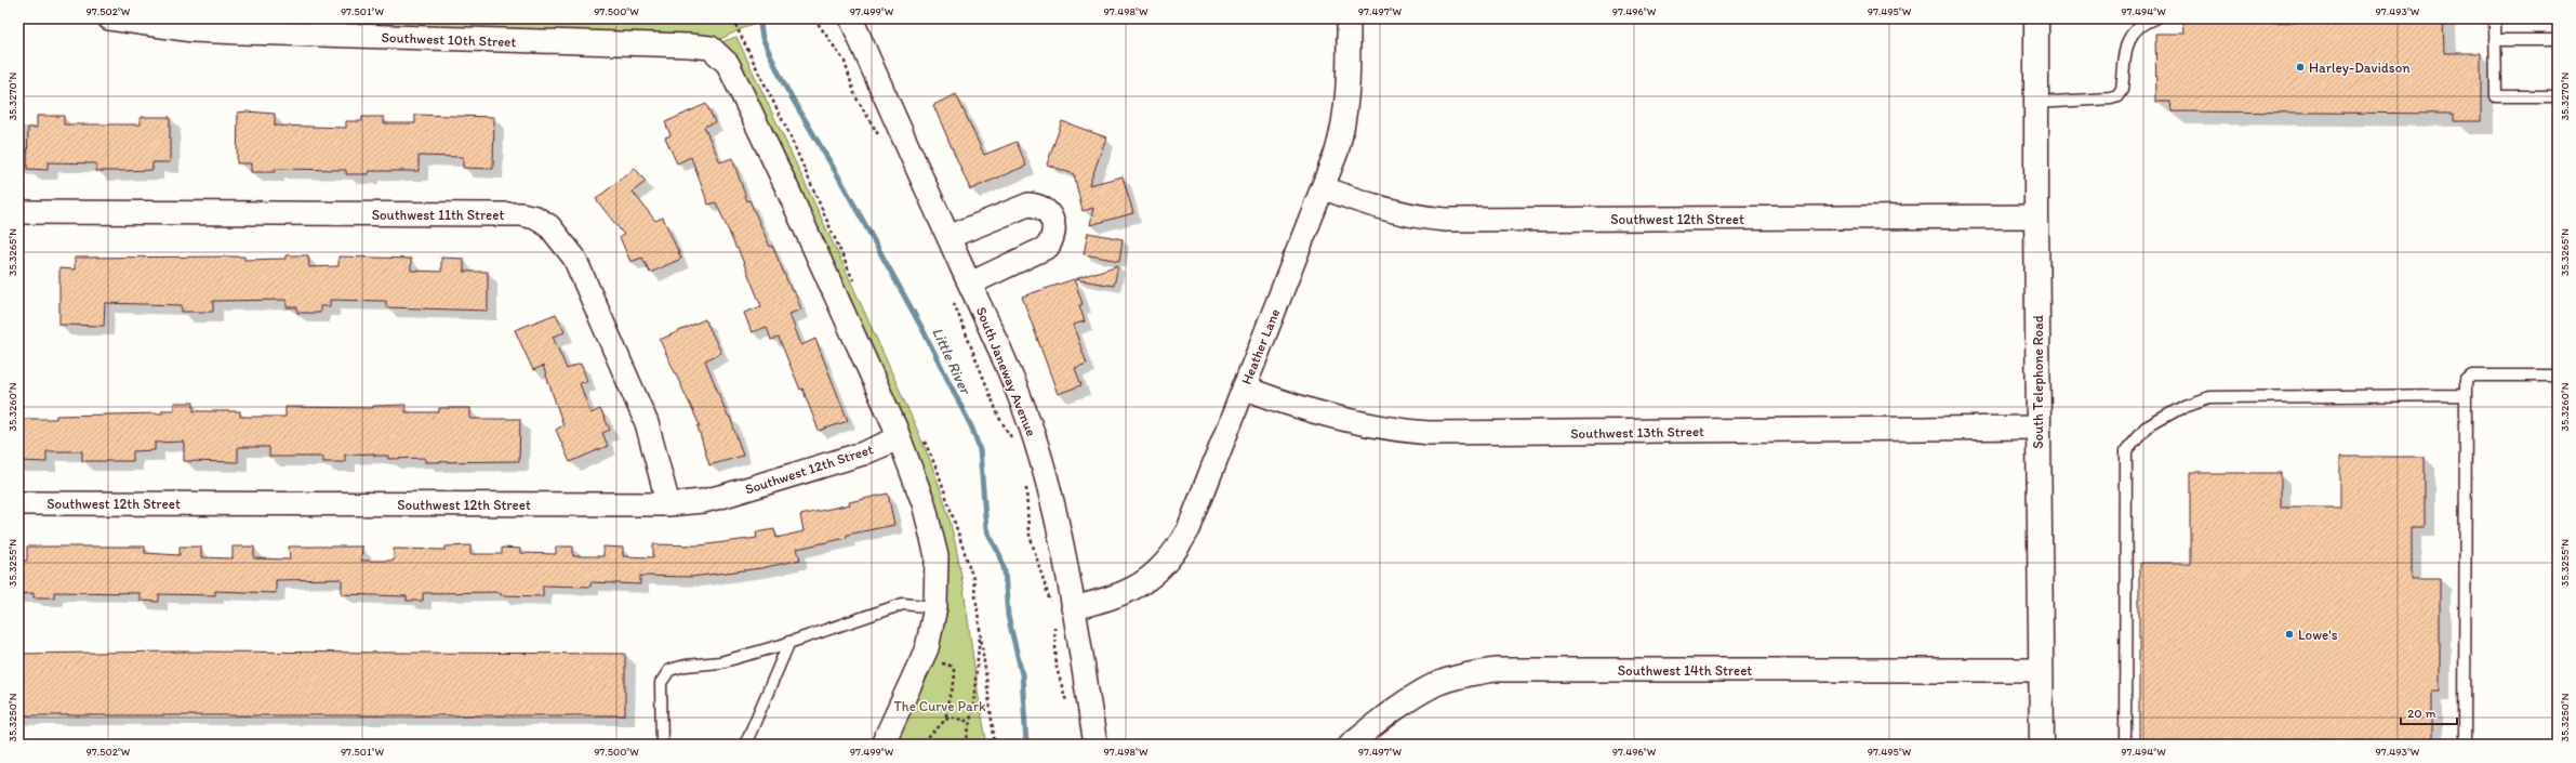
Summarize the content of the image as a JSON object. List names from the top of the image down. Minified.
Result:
{"streets":{"main road":["South Telephone Road"],"street":["Southwest 10th Street","Southwest 11th Street","Southwest 12th Street","Heather Lane","South Janeway Avenue","Southwest 13th Street","Southwest 14th Street"]},"crossings":[["Southwest 10th Street","Southwest 12th Street"],["Southwest 11th Street","Southwest 12th Street"],["Southwest 12th Street","Heather Lane"],["Southwest 12th Street","South Telephone Road"],["Heather Lane","South Janeway Avenue"],["Heather Lane","Southwest 13th Street"],["South Telephone Road","Southwest 13th Street"],["South Telephone Road","Southwest 14th Street"]],"water":["Little River"],"parks":["The Curve Park"],"places":["Harley-Davidson","Lowe's"],"scale_bar":"20 m","coordinates":["97.502°W","97.501°W","97.500°W","97.499°W","97.498°W","97.497°W","97.496°W","97.495°W","97.494°W","97.493°W","35.3270°N","35.3265°N","35.3260°N","35.3255°N","35.3250°N"]}
